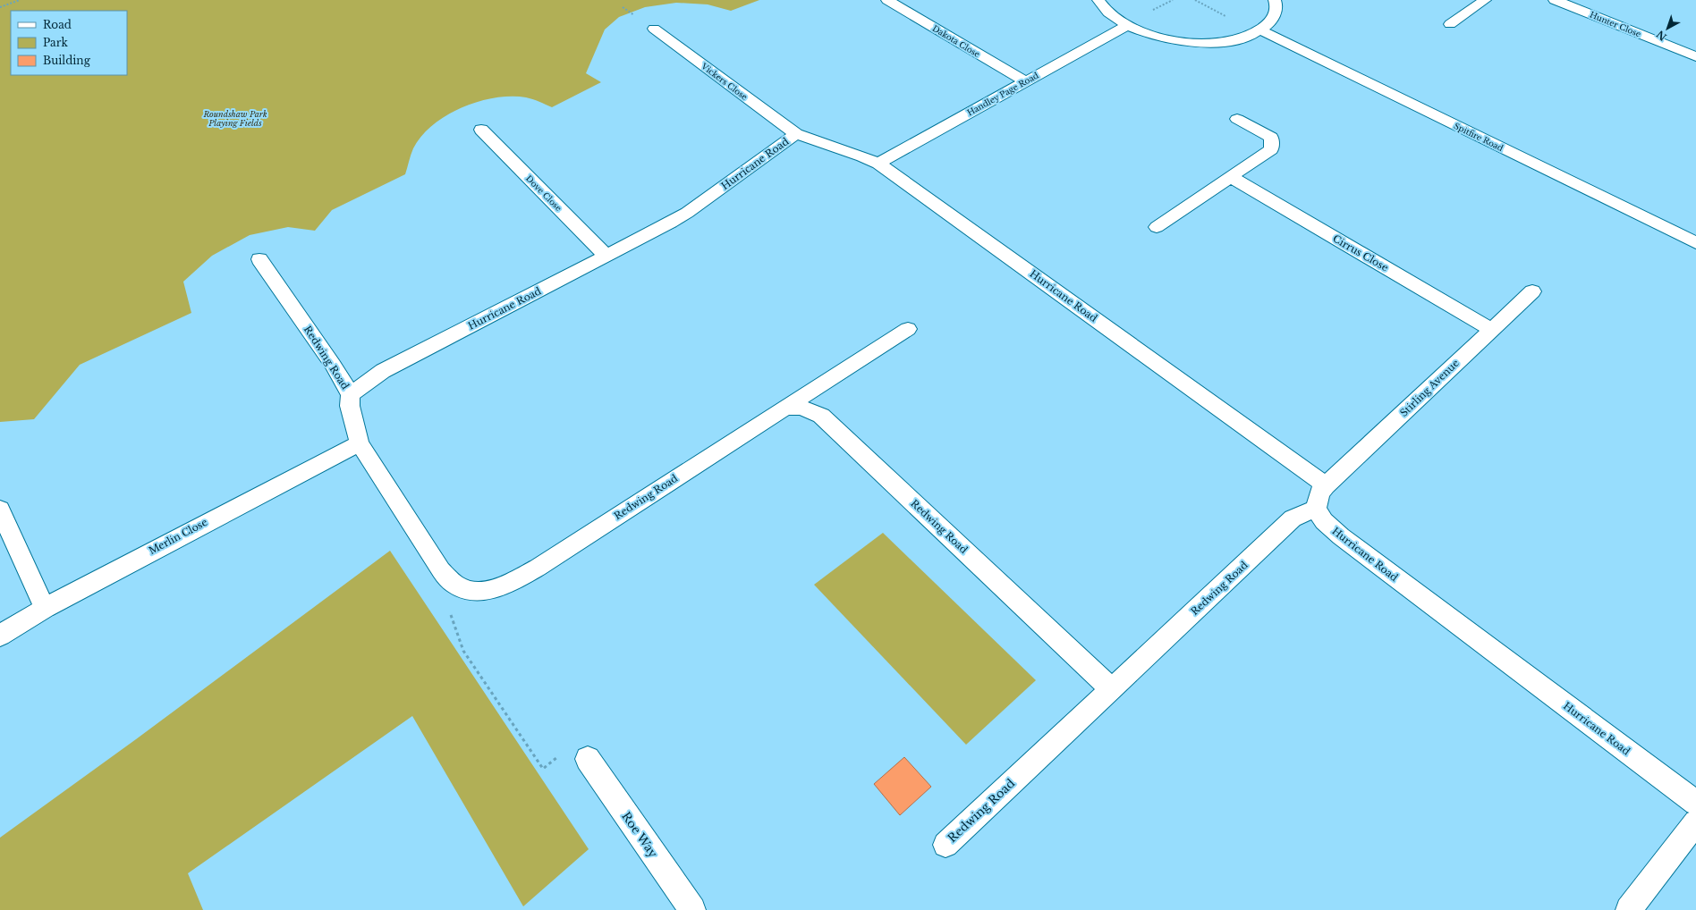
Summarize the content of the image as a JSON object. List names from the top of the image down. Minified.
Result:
{"streets":{"street":["Hunter Close","Dakota Close","Vickers Close","Handley Page Road","Spitfire Road","Hurricane Road","Dove Close","Cirrus Close","Redwing Road","Stirling Avenue","Merlin Close","Roe Way"]},"crossings":[["Dakota Close","Handley Page Road"],["Vickers Close","Hurricane Road"],["Handley Page Road","Hurricane Road"],["Hurricane Road","Dove Close"],["Hurricane Road","Redwing Road"],["Hurricane Road","Stirling Avenue"],["Cirrus Close","Stirling Avenue"],["Redwing Road","Merlin Close"]],"parks":["Roundshaw Park Playing Fields"],"legend":["Road","Park","Building"],"north":"bottom left"}
